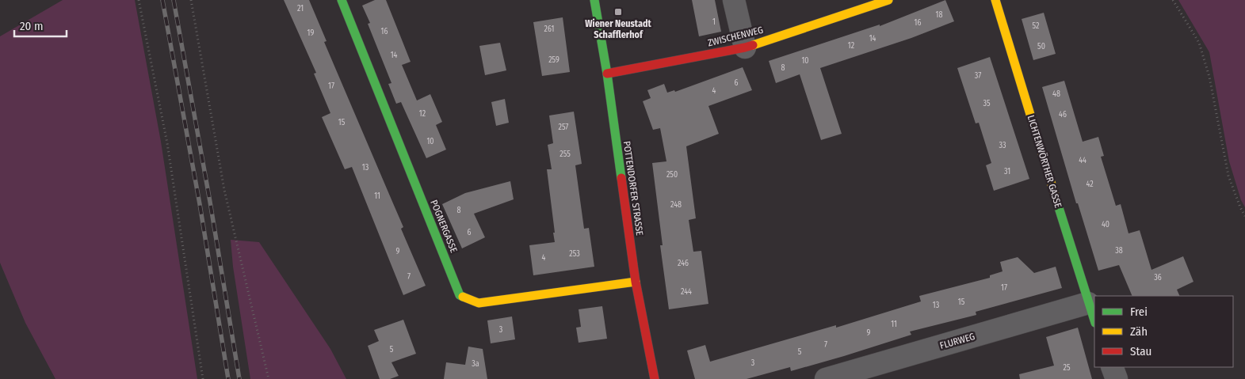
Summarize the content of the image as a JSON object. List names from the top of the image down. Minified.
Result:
{"streets":{"street":["ZWISCHENWEG","LICHTENWÖRTHER GASSE","POTTENDORFER STRASSE","POGNERGASSE","FLURWEG"]},"crossings":[["ZWISCHENWEG","POTTENDORFER STRASSE"],["LICHTENWÖRTHER GASSE","FLURWEG"],["POTTENDORFER STRASSE","POGNERGASSE"]],"places":{"transit":["Wiener Neustadt Schafflerhof"]},"house_numbers":["21","18","1","16","52","261","16","19","14","12","50","14","259","10","8","37","6","17","4","48","35","12","46","15","257","10","33","255","44","13","31","250","42","11","248","8","40","6","38","9","253","4","246","7","36","17","244","15","13","11","3","9","7","5","5","3","3a","25"],"legend":["Frei","Zäh","Stau"],"scale_bar":"20 m"}
